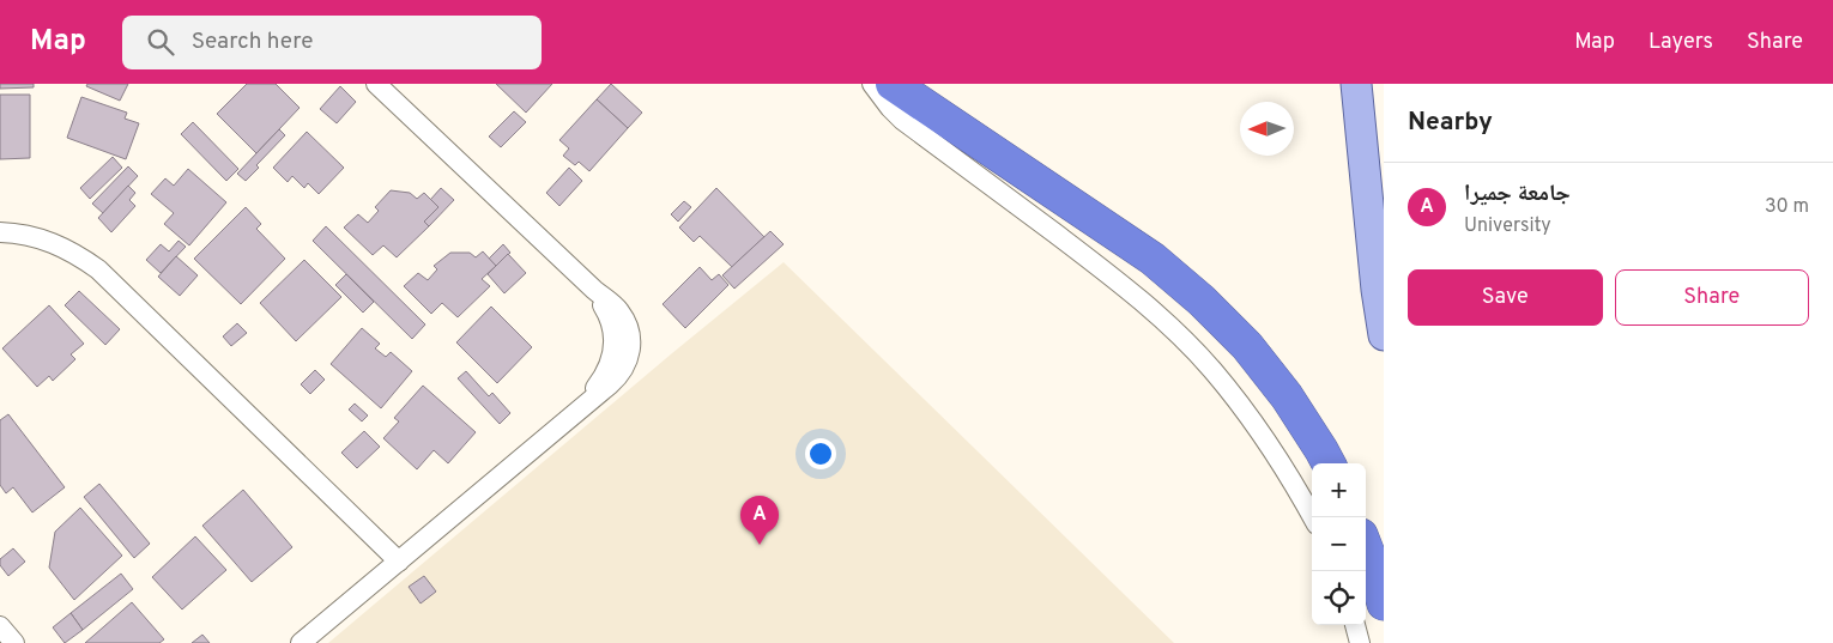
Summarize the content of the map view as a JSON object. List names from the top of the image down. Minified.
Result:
{"north":"left","page":{"header":"Map","search":"Search here","nav":["Map","Layers","Share"],"heading":"Nearby","list":[{"mark":"A","name":"جامعة جميرا","note":"University","value":"30 m"}],"buttons":["Save","Share"],"map_buttons":["+","−"],"pins":"A"}}
